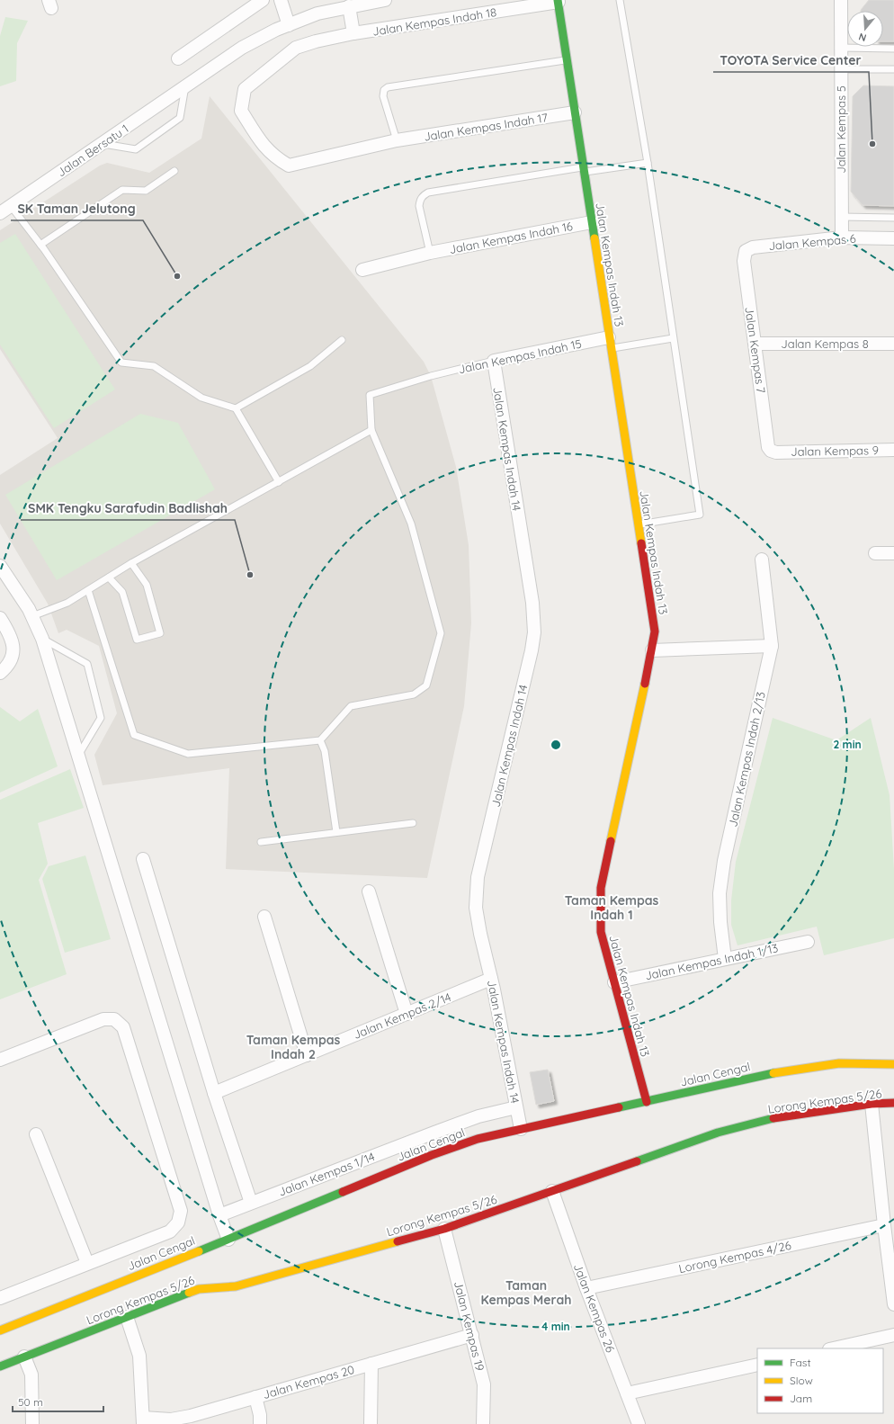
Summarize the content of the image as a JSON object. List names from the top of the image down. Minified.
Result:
{"streets":{"street":["Jalan Kempas Indah 18","Jalan Kempas Indah 17","Jalan Kempas 5","Jalan Bersatu 1","Jalan Kempas Indah 16","Jalan Kempas 6","Jalan Kempas Indah 13","Jalan Kempas 8","Jalan Kempas 7","Jalan Kempas Indah 15","Jalan Kempas Indah 14","Jalan Kempas 9","Jalan Kempas Indah 2/13","Jalan Kempas Indah 1/13","Jalan Kempas 2/14","Jalan Cengal","Lorong Kempas 5/26","Jalan Kempas 1/14","Lorong Kempas 4/26","Jalan Kempas 26","Jalan Kempas 19","Jalan Kempas 20"]},"crossings":[["Jalan Kempas Indah 18","Jalan Kempas Indah 17"],["Jalan Kempas Indah 18","Jalan Kempas Indah 13"],["Jalan Kempas Indah 17","Jalan Kempas Indah 13"],["Jalan Kempas 5","Jalan Kempas 6"],["Jalan Kempas Indah 16","Jalan Kempas Indah 13"],["Jalan Kempas 6","Jalan Kempas 7"],["Jalan Kempas Indah 13","Jalan Kempas Indah 15"],["Jalan Kempas Indah 13","Jalan Kempas Indah 1/13"],["Jalan Kempas Indah 13","Jalan Cengal"],["Jalan Kempas 8","Jalan Kempas 7"],["Jalan Kempas 7","Jalan Kempas 9"],["Jalan Kempas Indah 15","Jalan Kempas Indah 14"],["Jalan Kempas Indah 14","Jalan Kempas 2/14"],["Jalan Kempas Indah 14","Jalan Cengal"],["Jalan Kempas Indah 14","Jalan Kempas 1/14"],["Jalan Kempas Indah 2/13","Jalan Kempas Indah 1/13"],["Lorong Kempas 5/26","Jalan Kempas 26"],["Lorong Kempas 5/26","Jalan Kempas 19"],["Lorong Kempas 4/26","Jalan Kempas 26"],["Jalan Kempas 19","Jalan Kempas 20"]],"districts":["Taman Kempas Indah 1","Taman Kempas Indah 2","Taman Kempas Merah"],"places":["TOYOTA Service Center","SK Taman Jelutong","SMK Tengku Sarafudin Badlishah"],"legend":["Fast","Slow","Jam"],"scale_bar":"50 m","north":"bottom","rings":["2 min","4 min"]}
